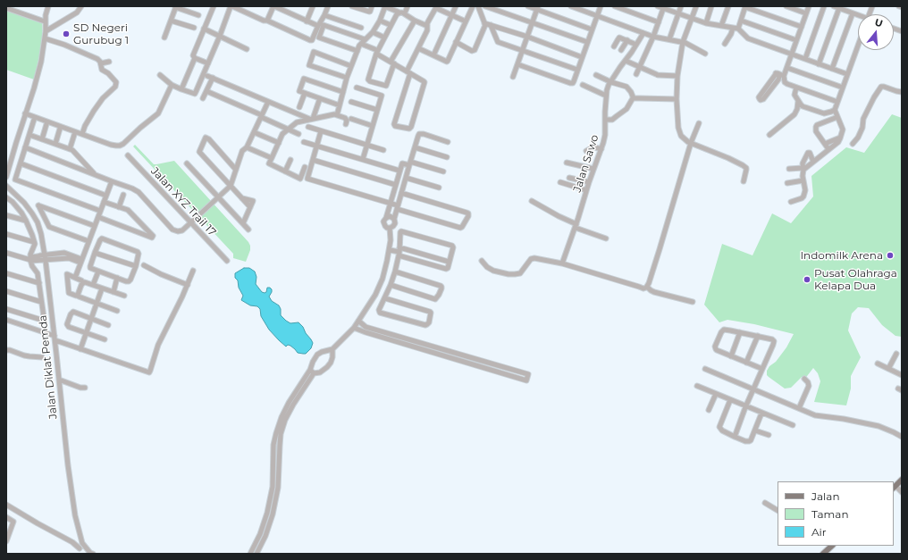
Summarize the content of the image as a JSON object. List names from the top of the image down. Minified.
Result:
{"streets":{"street":["Jalan Sawo","Jalan XYZ Trail 17","Jalan Diklat Pemda"]},"places":["SD Negeri Gurubug 1","Indomilk Arena","Pusat Olahraga Kelapa Dua"],"legend":["Jalan","Taman","Air"],"north":"top"}
